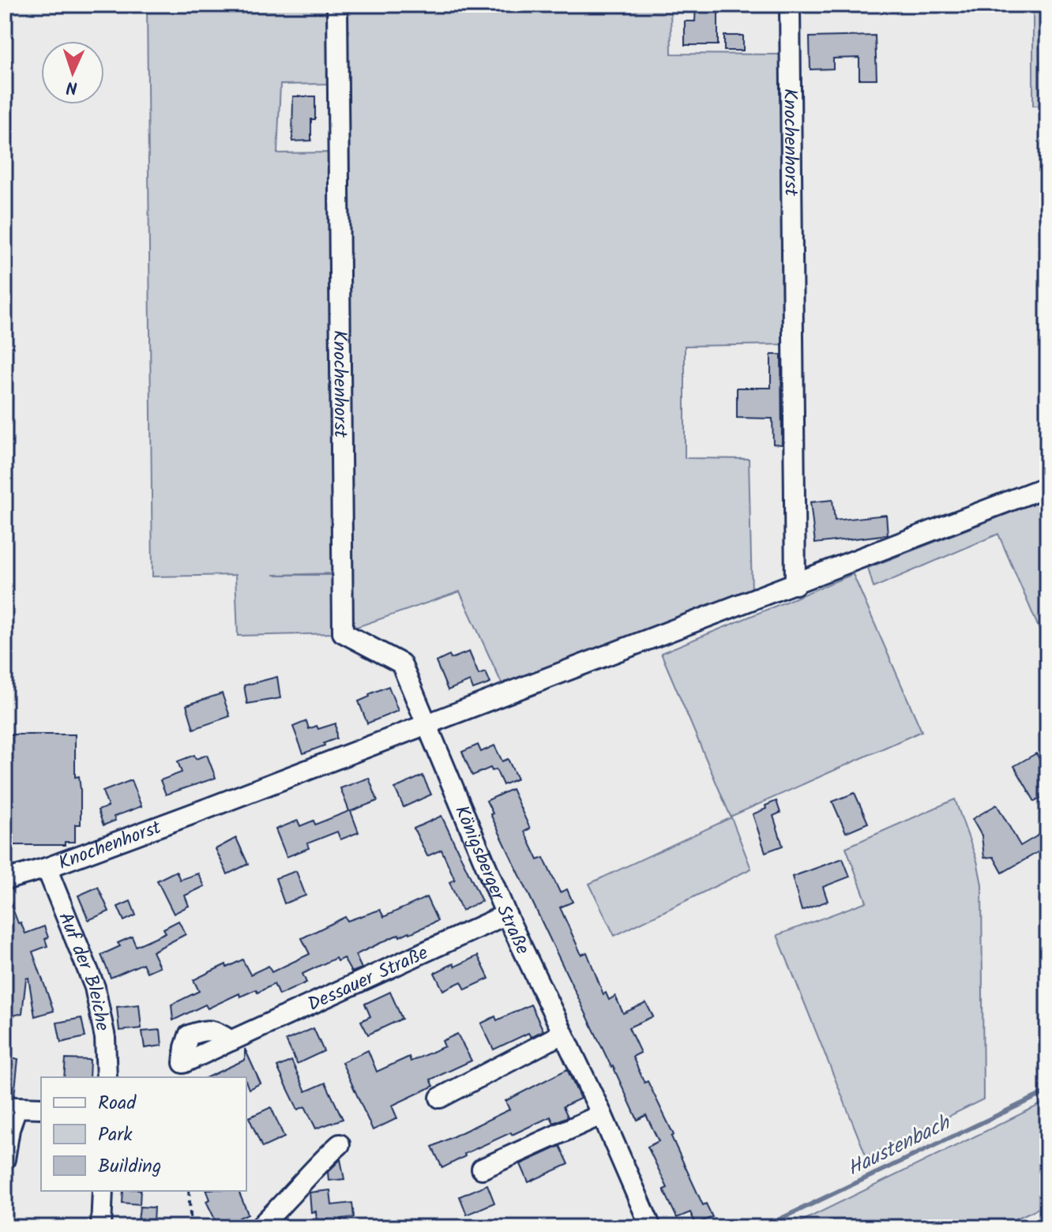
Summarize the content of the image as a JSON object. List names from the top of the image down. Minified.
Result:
{"streets":{"street":["Knochenhorst","Königsberger Straße","Auf der Bleiche","Dessauer Straße"]},"crossings":[["Knochenhorst","Königsberger Straße"],["Knochenhorst","Auf der Bleiche"],["Königsberger Straße","Dessauer Straße"]],"water":["Haustenbach"],"legend":["Road","Park","Building"],"north":"bottom"}
